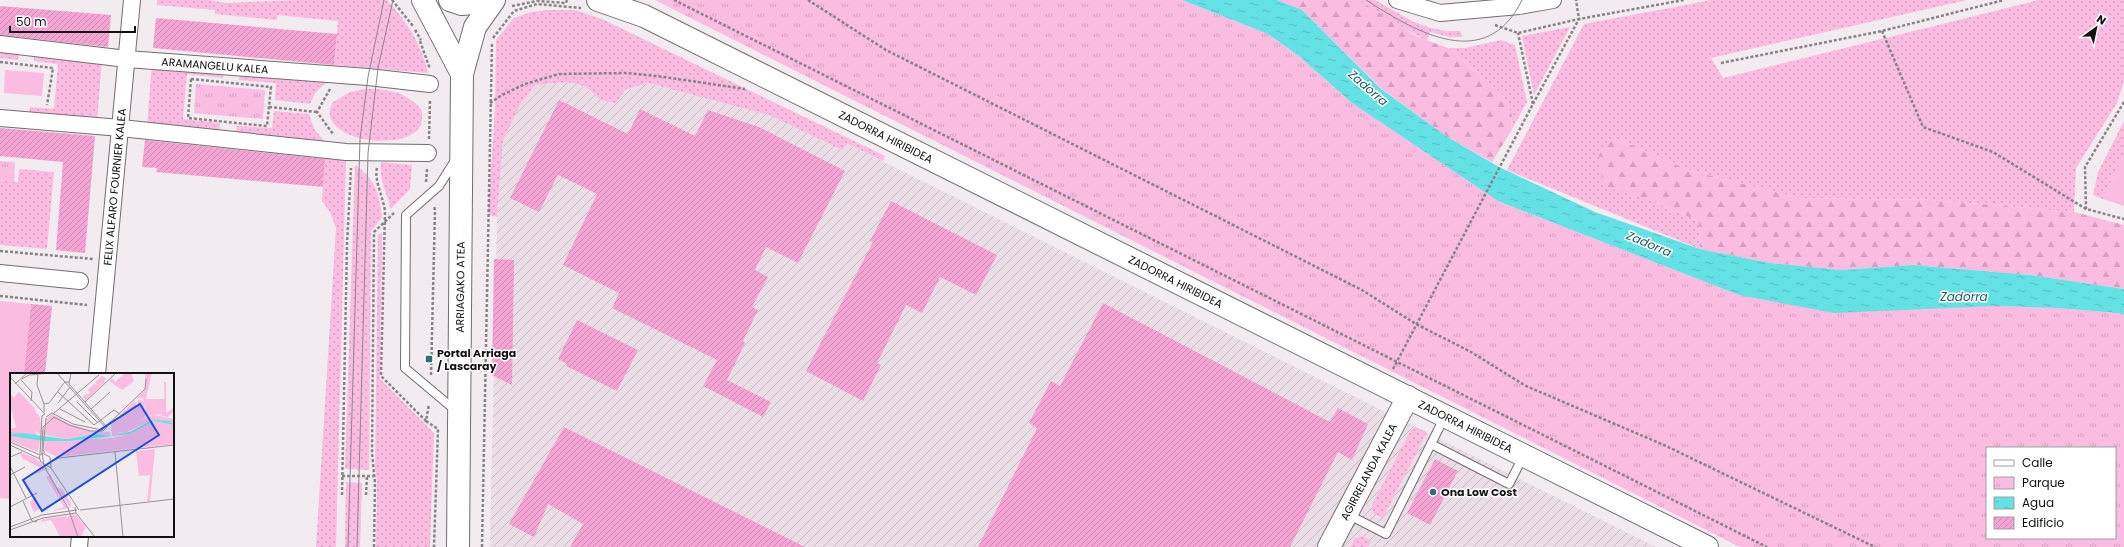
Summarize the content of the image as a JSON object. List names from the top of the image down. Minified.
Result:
{"streets":{"main road":["ZADORRA HIRIBIDEA","ARRIAGAKO ATEA","AGIRRELANDA KALEA"],"street":["ARAMANGELU KALEA","FELIX ALFARO FOURNIER KALEA"]},"crossings":[["ARAMANGELU KALEA","FELIX ALFARO FOURNIER KALEA"],["ZADORRA HIRIBIDEA","AGIRRELANDA KALEA"]],"water":["Zadorra"],"places":{"transit":["Portal Arriaga / Lascaray"],"other":["Ona Low Cost"]},"legend":["Calle","Parque","Agua","Edificio"],"scale_bar":"50 m","north":"top right"}
